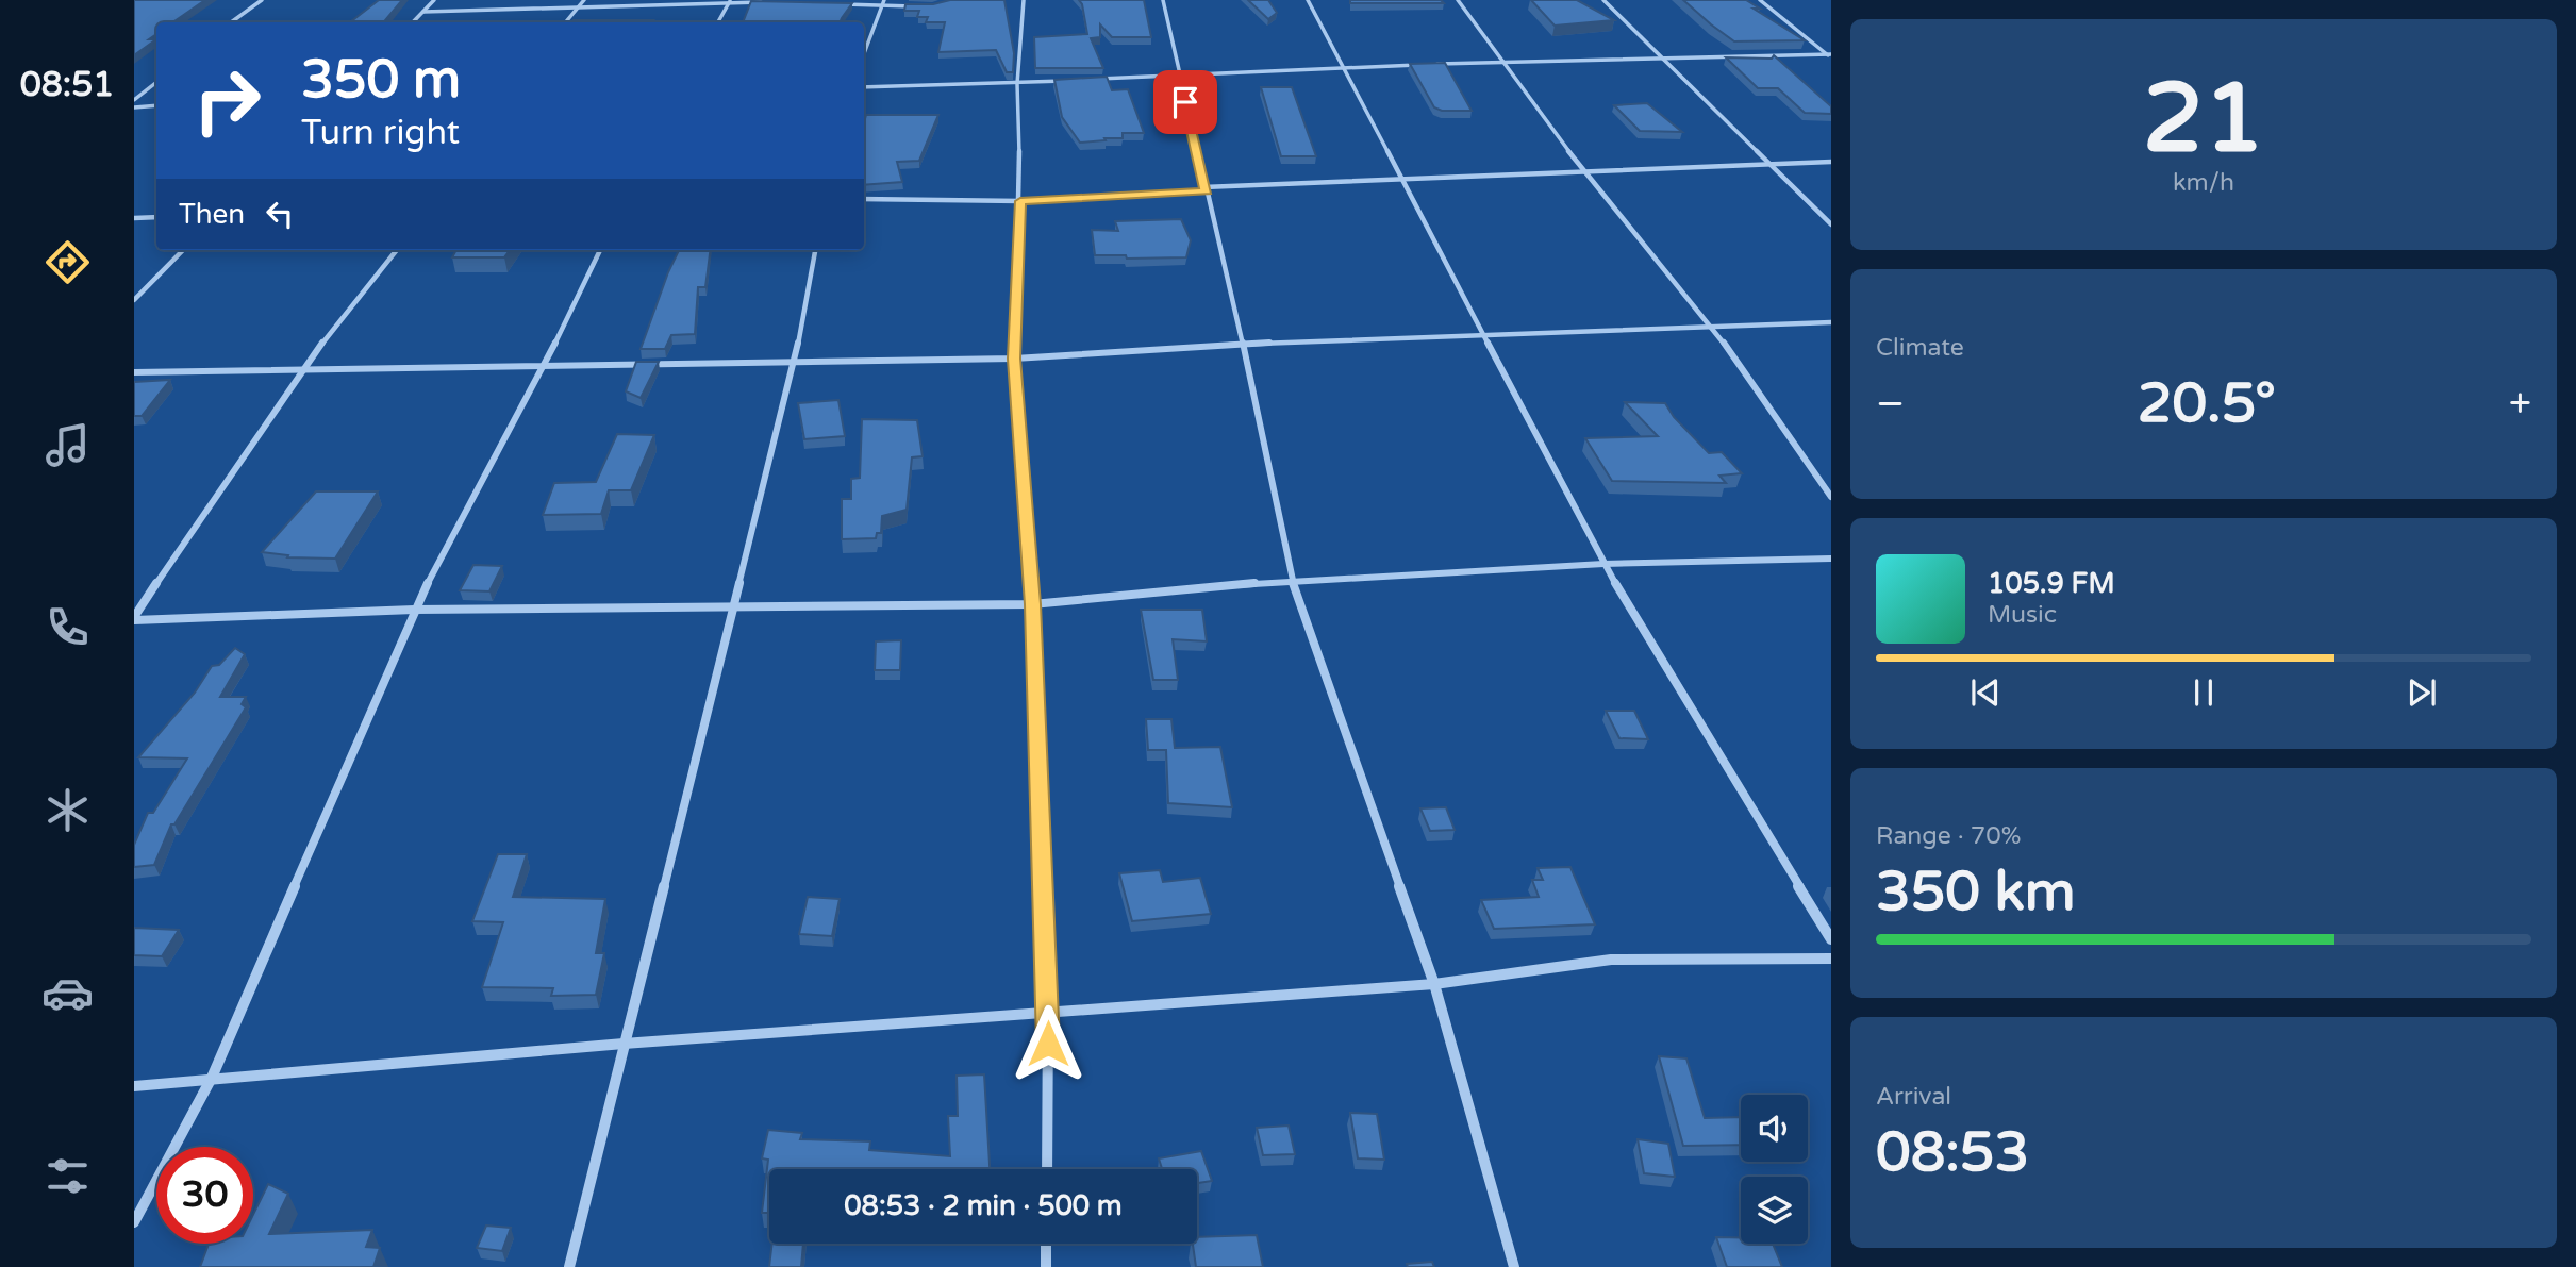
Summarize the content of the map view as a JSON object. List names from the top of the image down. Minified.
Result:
{"page":{"tabs":"08:51","tile":[["21","km/h"],"Climate",["Range · 70%","350 km"],["Arrival","08:53"]],"turn":["350 m","Turn right"],"then":"Then","heat":["−","20.5°","+"],"song":["105.9 FM","Music"],"limit":"30","trip":"08:53 · 2 min · 500 m"}}
